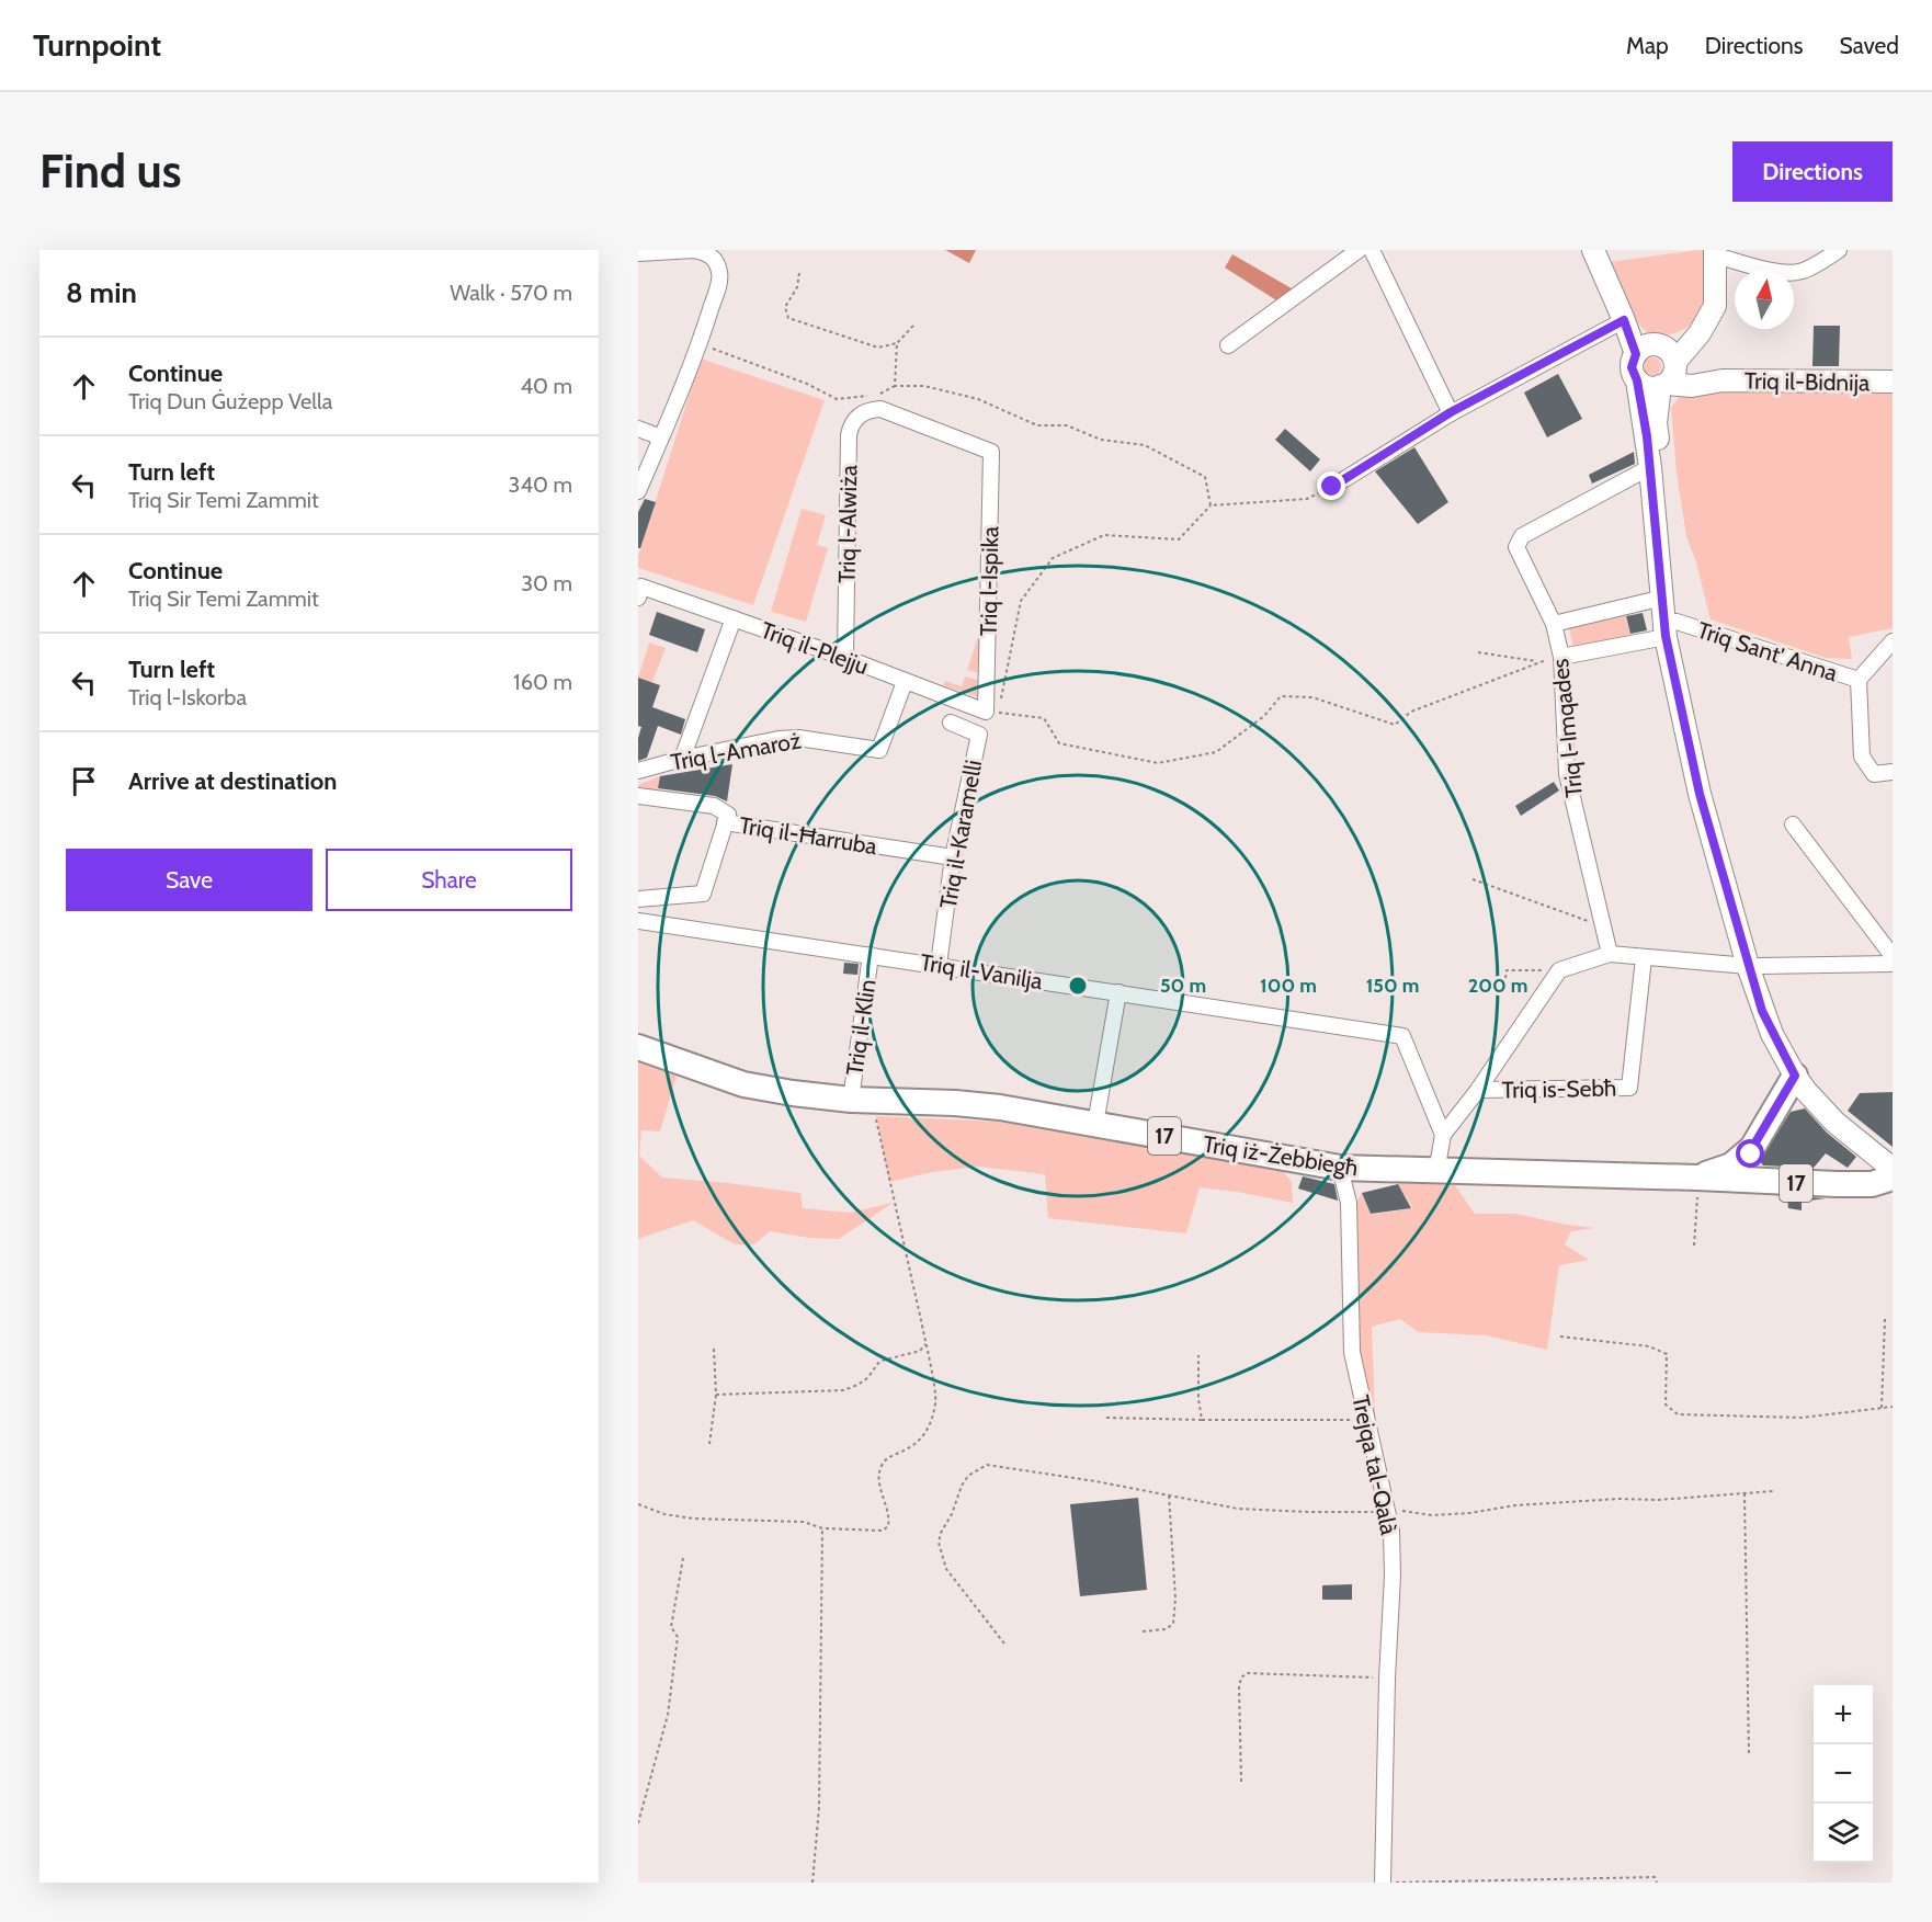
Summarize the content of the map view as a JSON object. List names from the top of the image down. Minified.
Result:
{"streets":{"main road":["Triq il-Bidnija","17","Triq iż-Żebbiegħ"],"street":["Triq l-Alwiża","Triq l-Ispika","Triq il-Plejju","Triq Sant' Anna","Triq l-Imqades","Triq l-Amaroż","Triq il-Karamelli","Triq il-Ħarruba","Triq il-Vanilja","Triq il-Klin","Triq is-Sebħ","Trejqa tal-Qalà"]},"crossings":[["Triq l-Alwiża","Triq l-Ispika"],["Triq l-Alwiża","Triq il-Plejju"],["Triq l-Ispika","Triq il-Plejju"],["Triq il-Plejju","Triq l-Amaroż"],["Triq Sant' Anna","Triq l-Imqades"],["Triq il-Karamelli","Triq il-Ħarruba"],["Triq il-Karamelli","Triq il-Vanilja"],["Triq il-Vanilja","Triq il-Klin"],["Triq il-Klin","Triq iż-Żebbiegħ"],["17","Triq iż-Żebbiegħ"],["Triq iż-Żebbiegħ","Trejqa tal-Qalà"]],"north":"top","page":{"header":"Turnpoint","nav":["Map","Directions","Saved"],"buttons":["Directions",["Save","Share"]],"title":"Find us","heading":["8 min","Walk · 570 m"],"list":[["Continue","Triq Dun Ġużepp Vella","40 m"],["Turn left","Triq Sir Temi Zammit","340 m"],["Continue","Triq Sir Temi Zammit","30 m"],["Turn left","Triq l-Iskorba","160 m"],"Arrive at destination"],"map_buttons":["+","−"]},"rings":["50 m","100 m","150 m","200 m"]}
